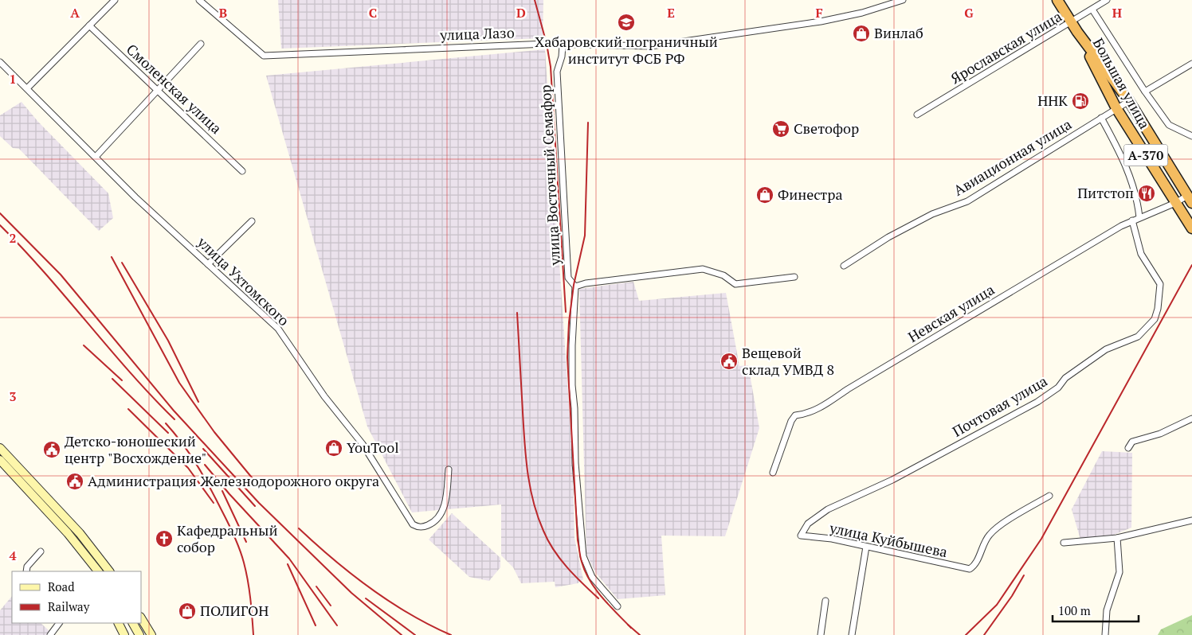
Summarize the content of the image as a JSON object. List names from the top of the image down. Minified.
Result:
{"streets":{"highway":["Большая улица","А-370"],"street":["улица Лазо","Ярославская улица","Смоленская улица","Авиационная улица","улица Восточный Семафор","улица Ухтомского","Невская улица","Почтовая улица","улица Куйбышева"]},"crossings":[["улица Лазо","улица Восточный Семафор"],["Ярославская улица","Большая улица"],["Большая улица","Авиационная улица"],["Большая улица","Невская улица"],["Невская улица","Почтовая улица"],["Почтовая улица","улица Куйбышева"]],"places":{"school or university":["Хабаровский пограничный институт ФСБ РФ"],"shop":["Винлаб","Финестра","YouTool","ПОЛИГОН"],"fuel station":["ННК"],"supermarket":["Светофор"],"restaurant":["Питстоп"],"public building":["Вещевой склад УМВД 8","Детско-юношеский центр \"Восхождение\"","Администрация Железнодорожного округа"],"church":["Кафедральный собор"]},"legend":["Road","Railway"],"scale_bar":"100 m","grid":{"columns":["A","B","C","D","E","F","G","H"],"rows":["1","2","3","4"]}}
